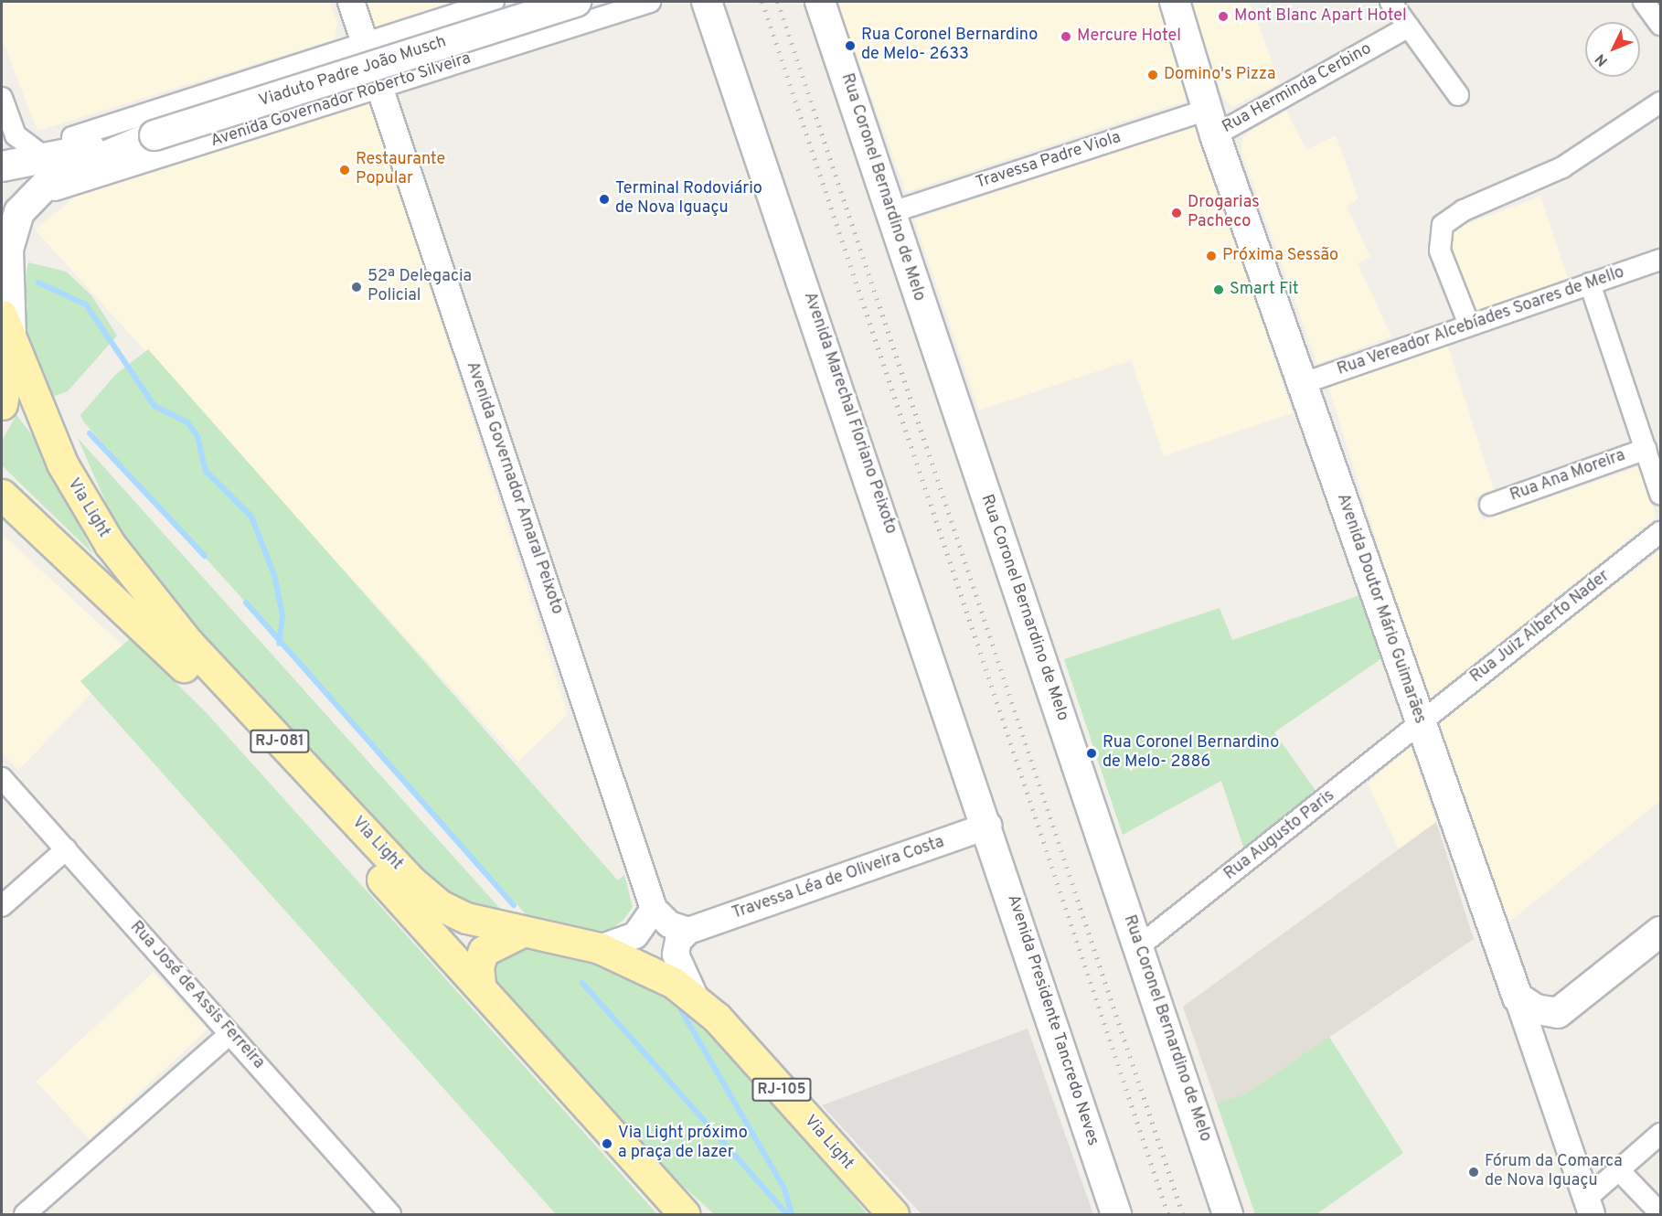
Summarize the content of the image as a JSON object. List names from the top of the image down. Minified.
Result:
{"streets":{"main road":["Viaduto Padre João Musch","Rua Coronel Bernardino de Melo","Avenida Marechal Floriano Peixoto","Via Light","Avenida Doutor Mário Guimarães","RJ-081","Avenida Presidente Tancredo Neves","RJ-105"],"street":["Rua Herminda Cerbino","Avenida Governador Roberto Silveira","Travessa Padre Viola","Rua Vereador Alcebíades Soares de Mello","Rua Ana Moreira","Avenida Governador Amaral Peixoto","Rua Juiz Alberto Nader","Rua Augusto Paris","Travessa Léa de Oliveira Costa","Rua José de Assis Ferreira"]},"crossings":[["Viaduto Padre João Musch","Avenida Governador Roberto Silveira"],["Rua Herminda Cerbino","Travessa Padre Viola"],["Rua Herminda Cerbino","Avenida Doutor Mário Guimarães"],["Avenida Governador Roberto Silveira","Avenida Governador Amaral Peixoto"],["Travessa Padre Viola","Rua Coronel Bernardino de Melo"],["Travessa Padre Viola","Avenida Doutor Mário Guimarães"],["Rua Coronel Bernardino de Melo","Rua Augusto Paris"],["Rua Vereador Alcebíades Soares de Mello","Avenida Doutor Mário Guimarães"],["Avenida Marechal Floriano Peixoto","Travessa Léa de Oliveira Costa"],["Avenida Marechal Floriano Peixoto","Avenida Presidente Tancredo Neves"],["Avenida Doutor Mário Guimarães","Rua Juiz Alberto Nader"],["Avenida Doutor Mário Guimarães","Rua Augusto Paris"],["Rua Juiz Alberto Nader","Rua Augusto Paris"],["Travessa Léa de Oliveira Costa","Avenida Presidente Tancredo Neves"]],"places":["Mont Blanc Apart Hotel","Mercure Hotel","Rua Coronel Bernardino de Melo- 2633","Domino's Pizza","Restaurante Popular","Terminal Rodoviário de Nova Iguaçu","Drogarias Pacheco","Próxima Sessão","52ª Delegacia Policial","Smart Fit","Rua Coronel Bernardino de Melo- 2886","Via Light próximo a praça de lazer","Fórum da Comarca de Nova Iguaçu"],"north":"bottom left"}
